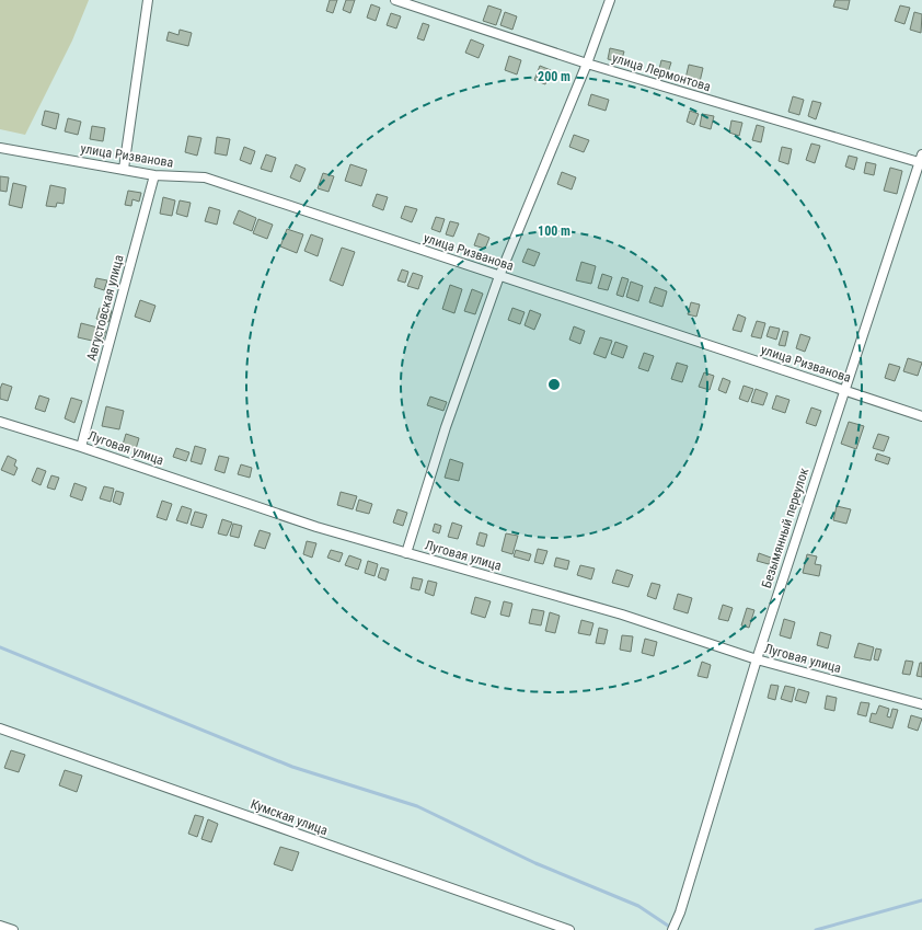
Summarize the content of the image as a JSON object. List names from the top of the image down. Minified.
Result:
{"streets":{"street":["улица Лермонтова","улица Ризванова","Августовская улица","Луговая улица","Безымянный переулок","Кумская улица"]},"crossings":[["улица Лермонтова","Безымянный переулок"],["улица Ризванова","Августовская улица"],["улица Ризванова","Безымянный переулок"],["Августовская улица","Луговая улица"],["Луговая улица","Безымянный переулок"]],"rings":["200 m","100 m"]}
